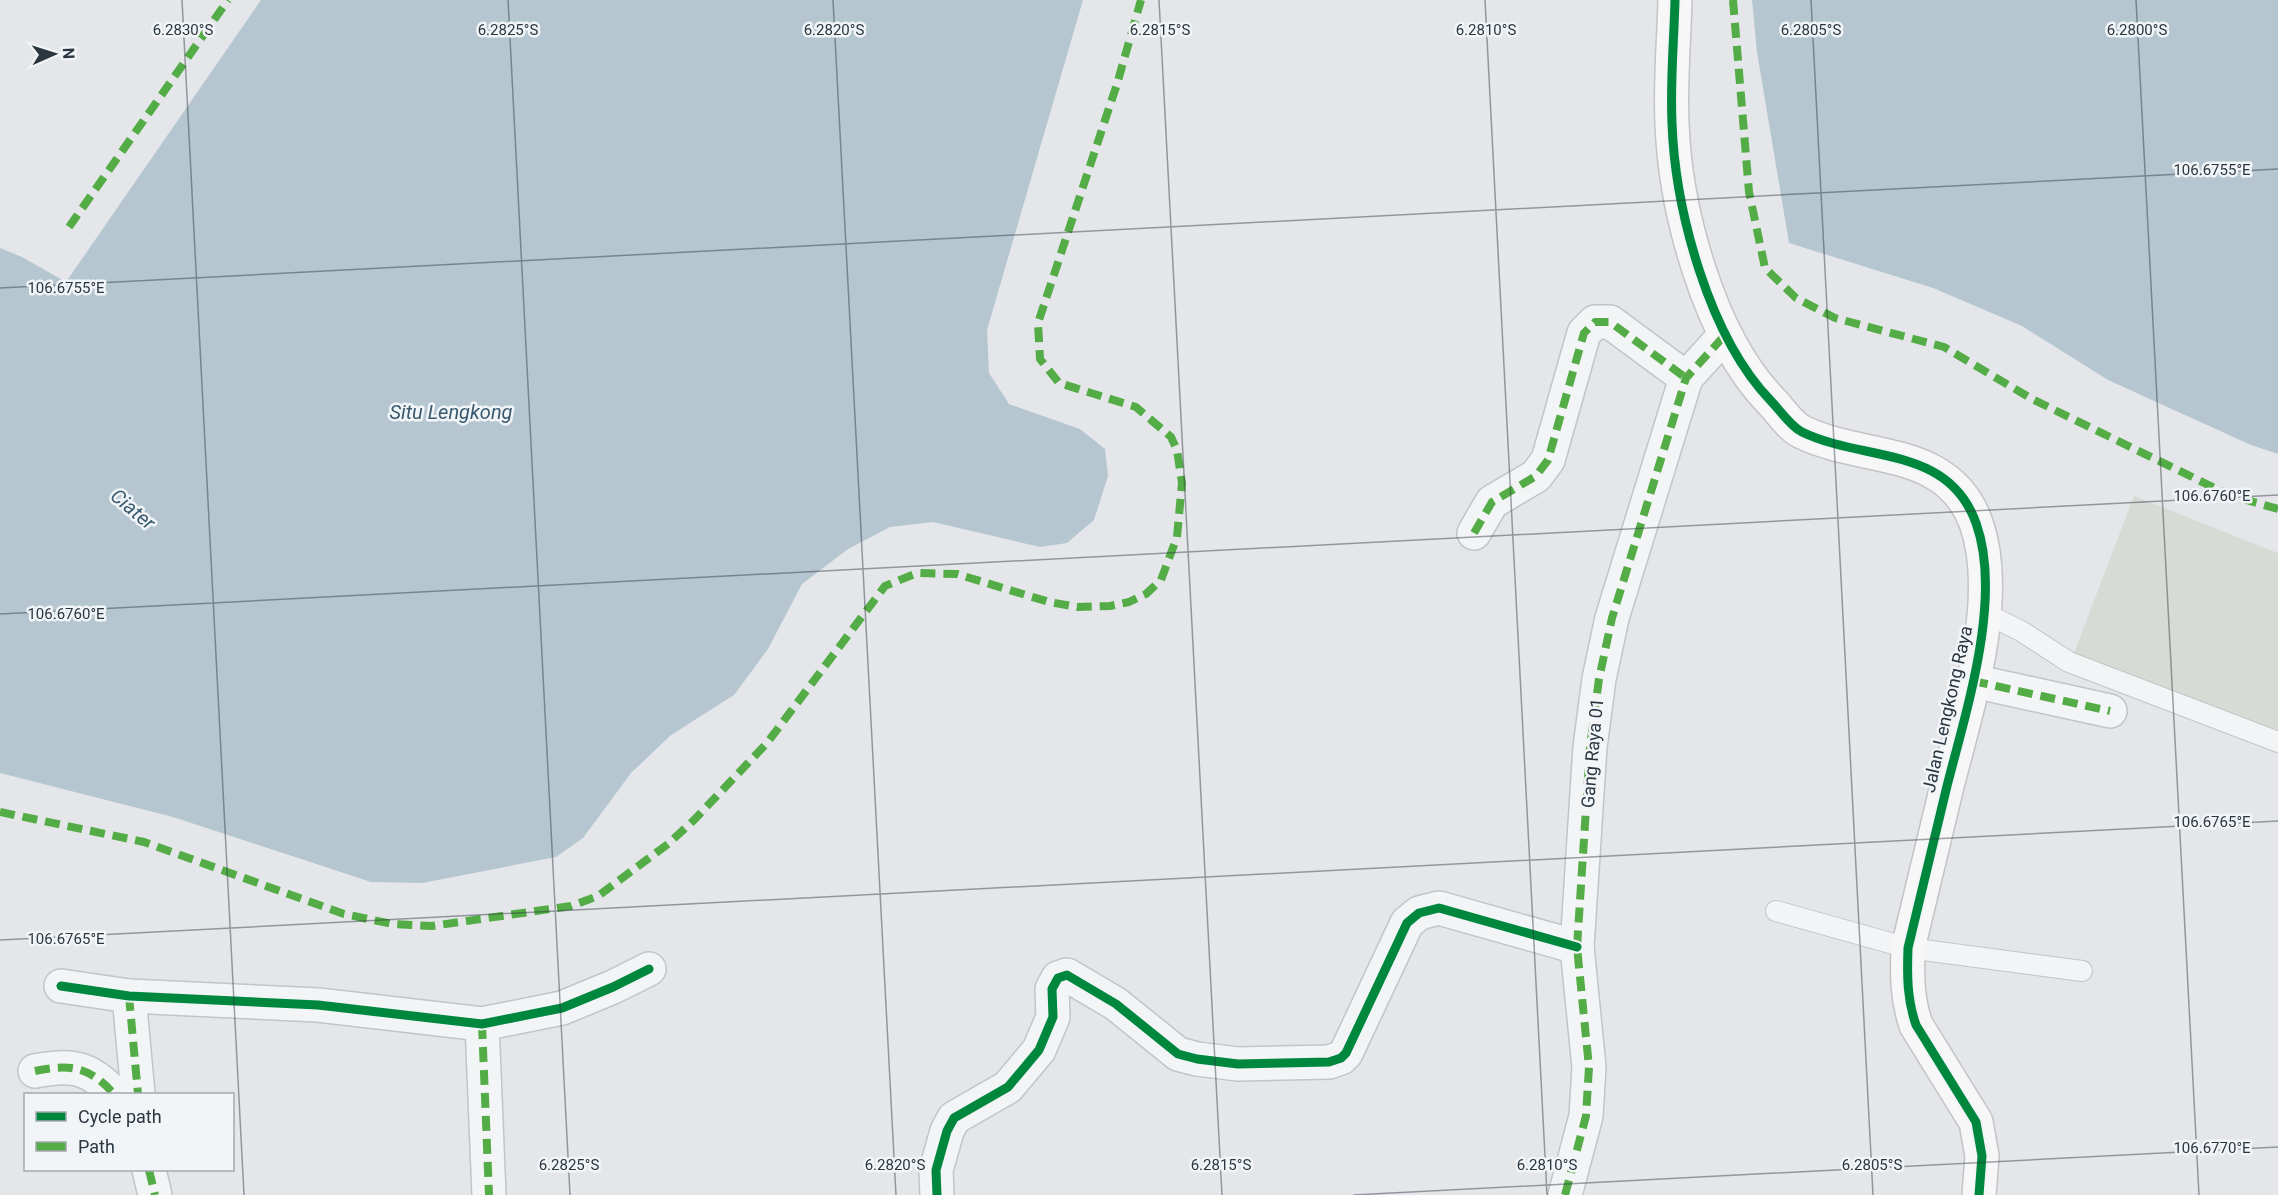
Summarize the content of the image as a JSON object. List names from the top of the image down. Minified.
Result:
{"streets":{"street":["Jalan Lengkong Raya","Gang Raya 01"]},"crossings":[["Jalan Lengkong Raya","Gang Raya 01"]],"water":["Situ Lengkong","Ciater"],"legend":["Cycle path","Path"],"north":"right","coordinates":["6.2830°S","6.2825°S","6.2820°S","6.2815°S","6.2810°S","6.2805°S","6.2800°S","106.6755°E","106.6760°E","106.6765°E","106.6770°E"]}
